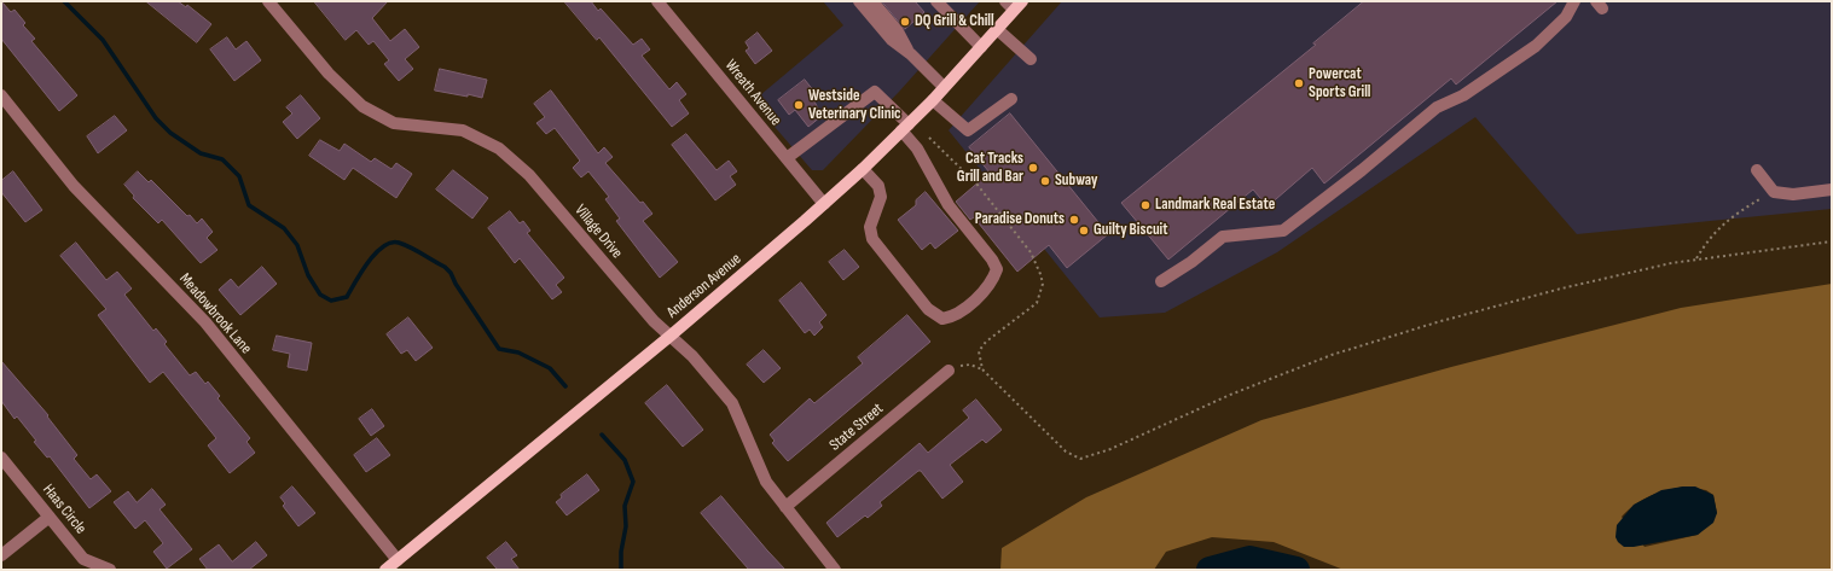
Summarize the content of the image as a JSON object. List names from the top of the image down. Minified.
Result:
{"streets":{"main road":["Anderson Avenue"],"street":["Wreath Avenue","Village Drive","Meadowbrook Lane","State Street","Haas Circle"]},"crossings":[["Wreath Avenue","Anderson Avenue"],["Village Drive","Anderson Avenue"],["Village Drive","State Street"],["Anderson Avenue","Meadowbrook Lane"]],"places":["DQ Grill & Chill","Powercat Sports Grill","Westside Veterinary Clinic","Cat Tracks Grill and Bar","Subway","Landmark Real Estate","Paradise Donuts","Guilty Biscuit"]}
